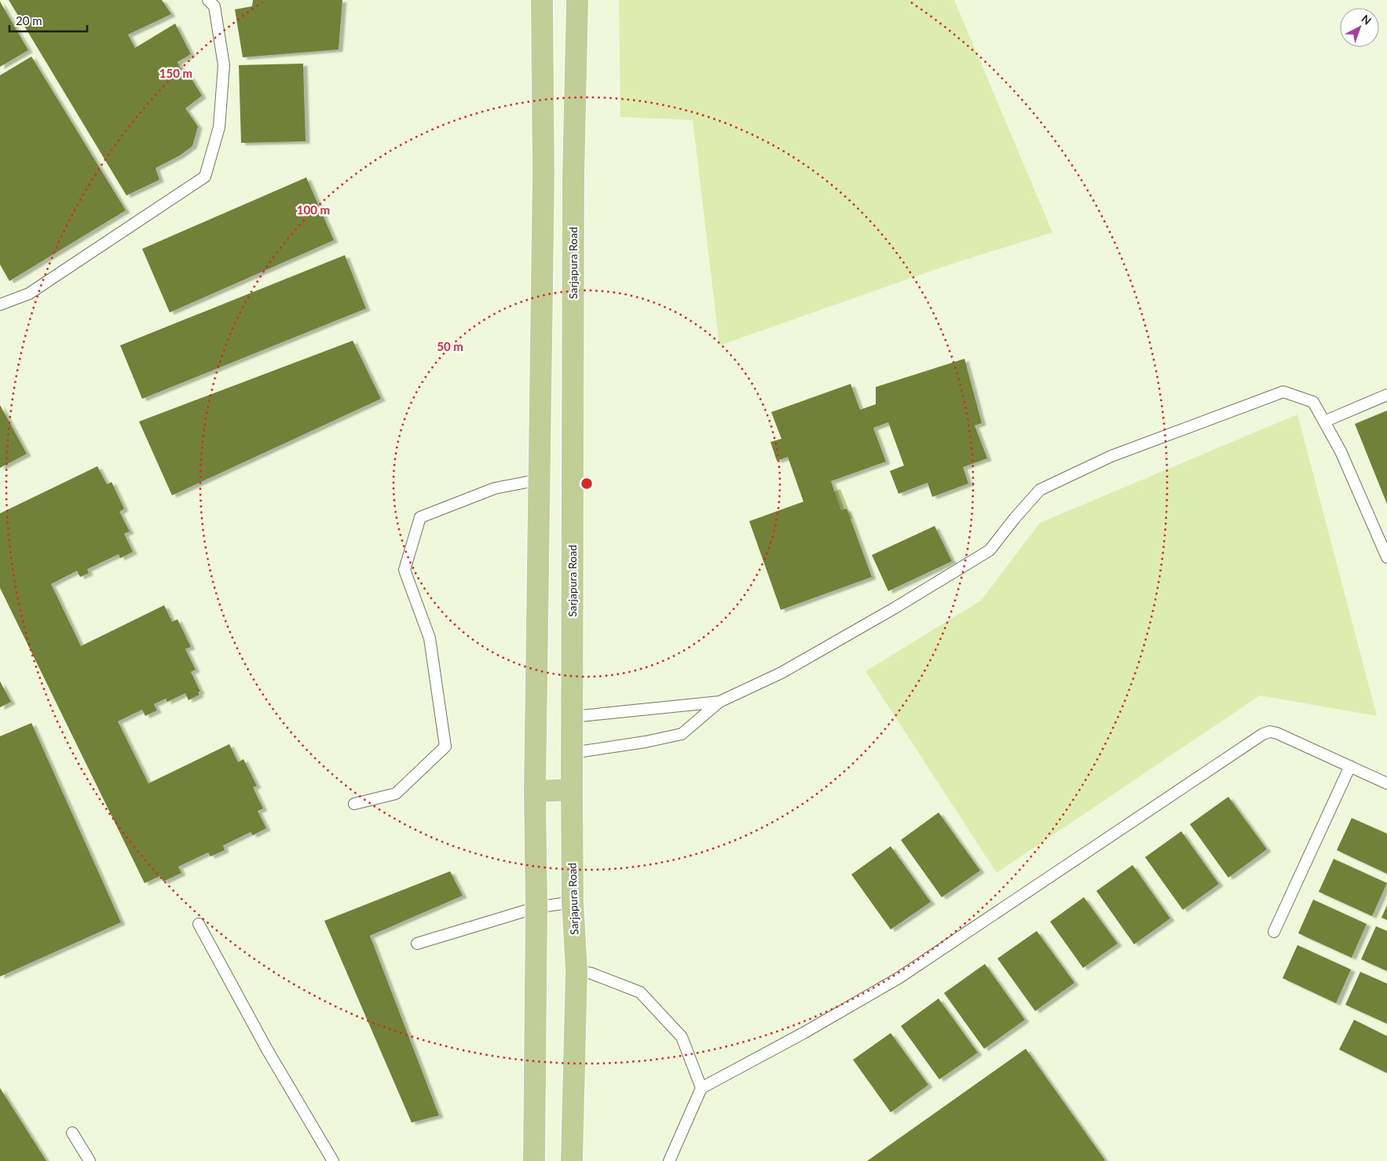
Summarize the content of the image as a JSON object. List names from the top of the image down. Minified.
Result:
{"streets":{"main road":["Sarjapura Road"]},"scale_bar":"20 m","north":"top right","rings":["150 m","100 m","50 m"]}
